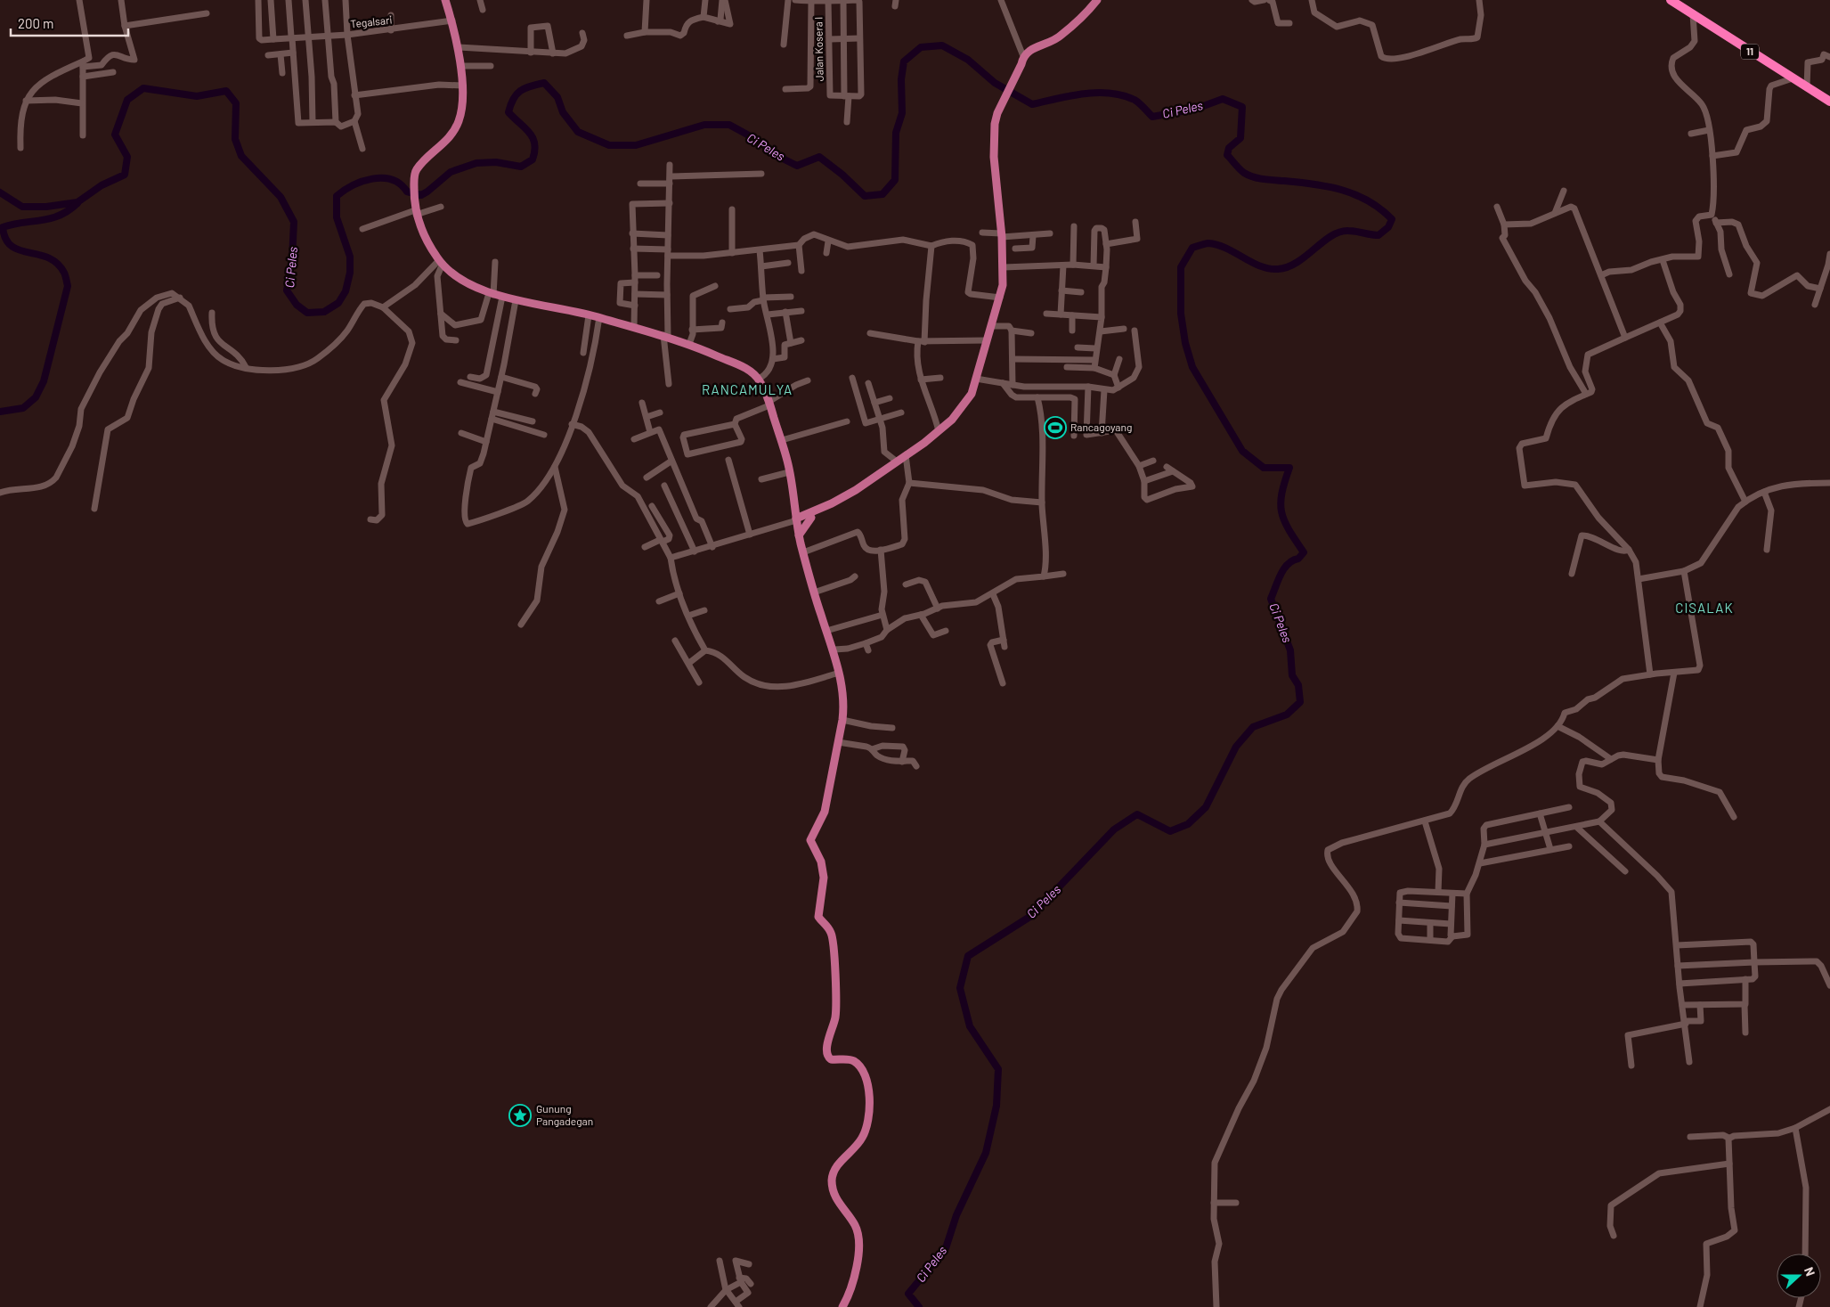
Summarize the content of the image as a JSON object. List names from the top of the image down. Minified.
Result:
{"streets":{"highway":["11"],"street":["Tegalsari","Jalan Kosera I"]},"districts":["RANCAMULYA","CISALAK"],"water":["Ci Peles"],"places":{"sports":["Rancagoyang"],"place":["Gunung Pangadegan"]},"scale_bar":"200 m","north":"right"}
